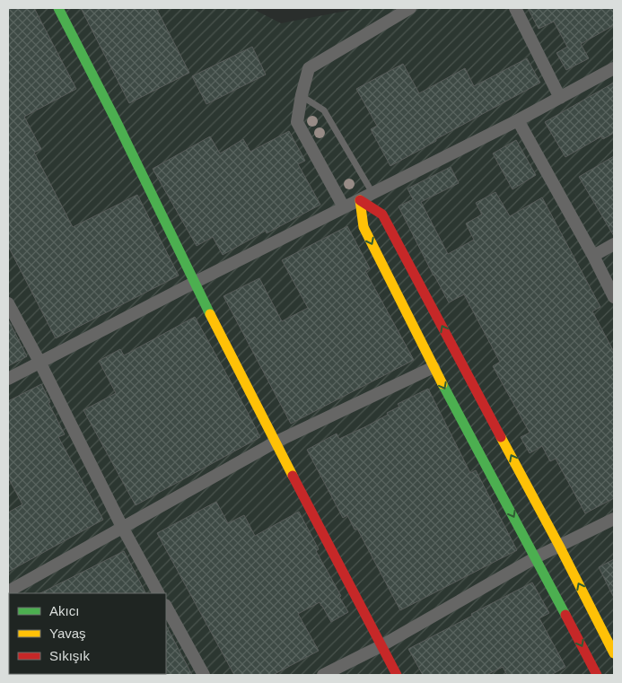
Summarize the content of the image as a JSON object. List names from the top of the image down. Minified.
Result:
{"legend":["Akıcı","Yavaş","Sıkışık"]}
